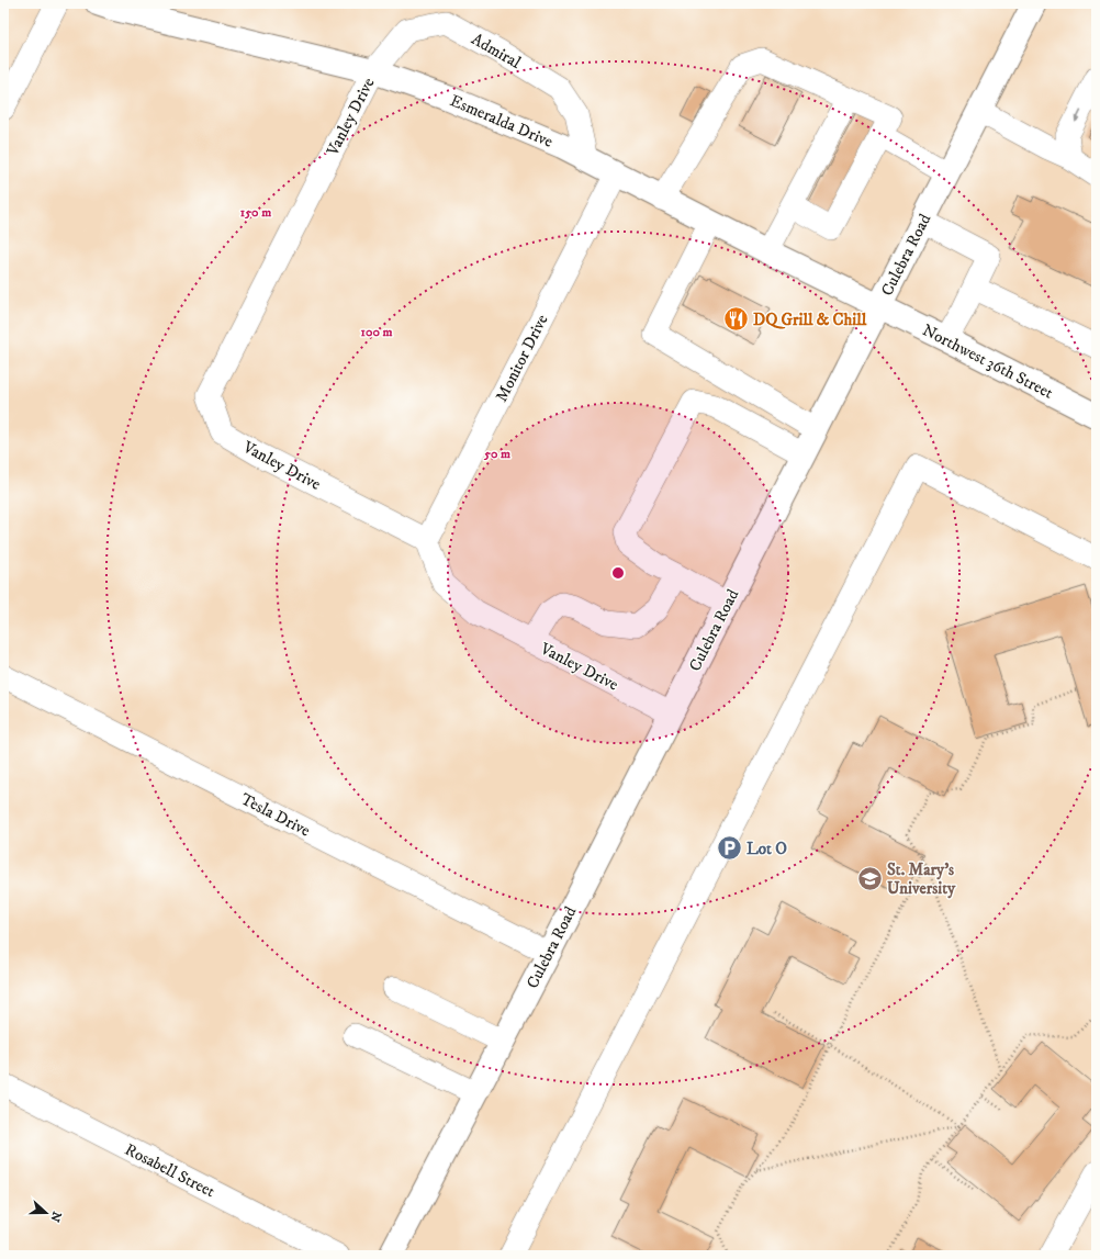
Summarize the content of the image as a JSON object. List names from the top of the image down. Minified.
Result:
{"streets":{"main road":["Esmeralda Drive","Culebra Road","Northwest 36th Street"],"street":["Admiral","Vanley Drive","Monitor Drive","Tesla Drive","Rosabell Street"]},"crossings":[["Admiral","Vanley Drive"],["Admiral","Esmeralda Drive"],["Vanley Drive","Esmeralda Drive"],["Vanley Drive","Culebra Road"],["Vanley Drive","Monitor Drive"],["Esmeralda Drive","Culebra Road"],["Esmeralda Drive","Monitor Drive"],["Esmeralda Drive","Northwest 36th Street"],["Culebra Road","Northwest 36th Street"],["Culebra Road","Tesla Drive"]],"places":{"restaurant":["DQ Grill & Chill"],"parking":["Lot O"],"school or university":["St. Mary's University"]},"north":"right","rings":["150 m","100 m","50 m"]}
